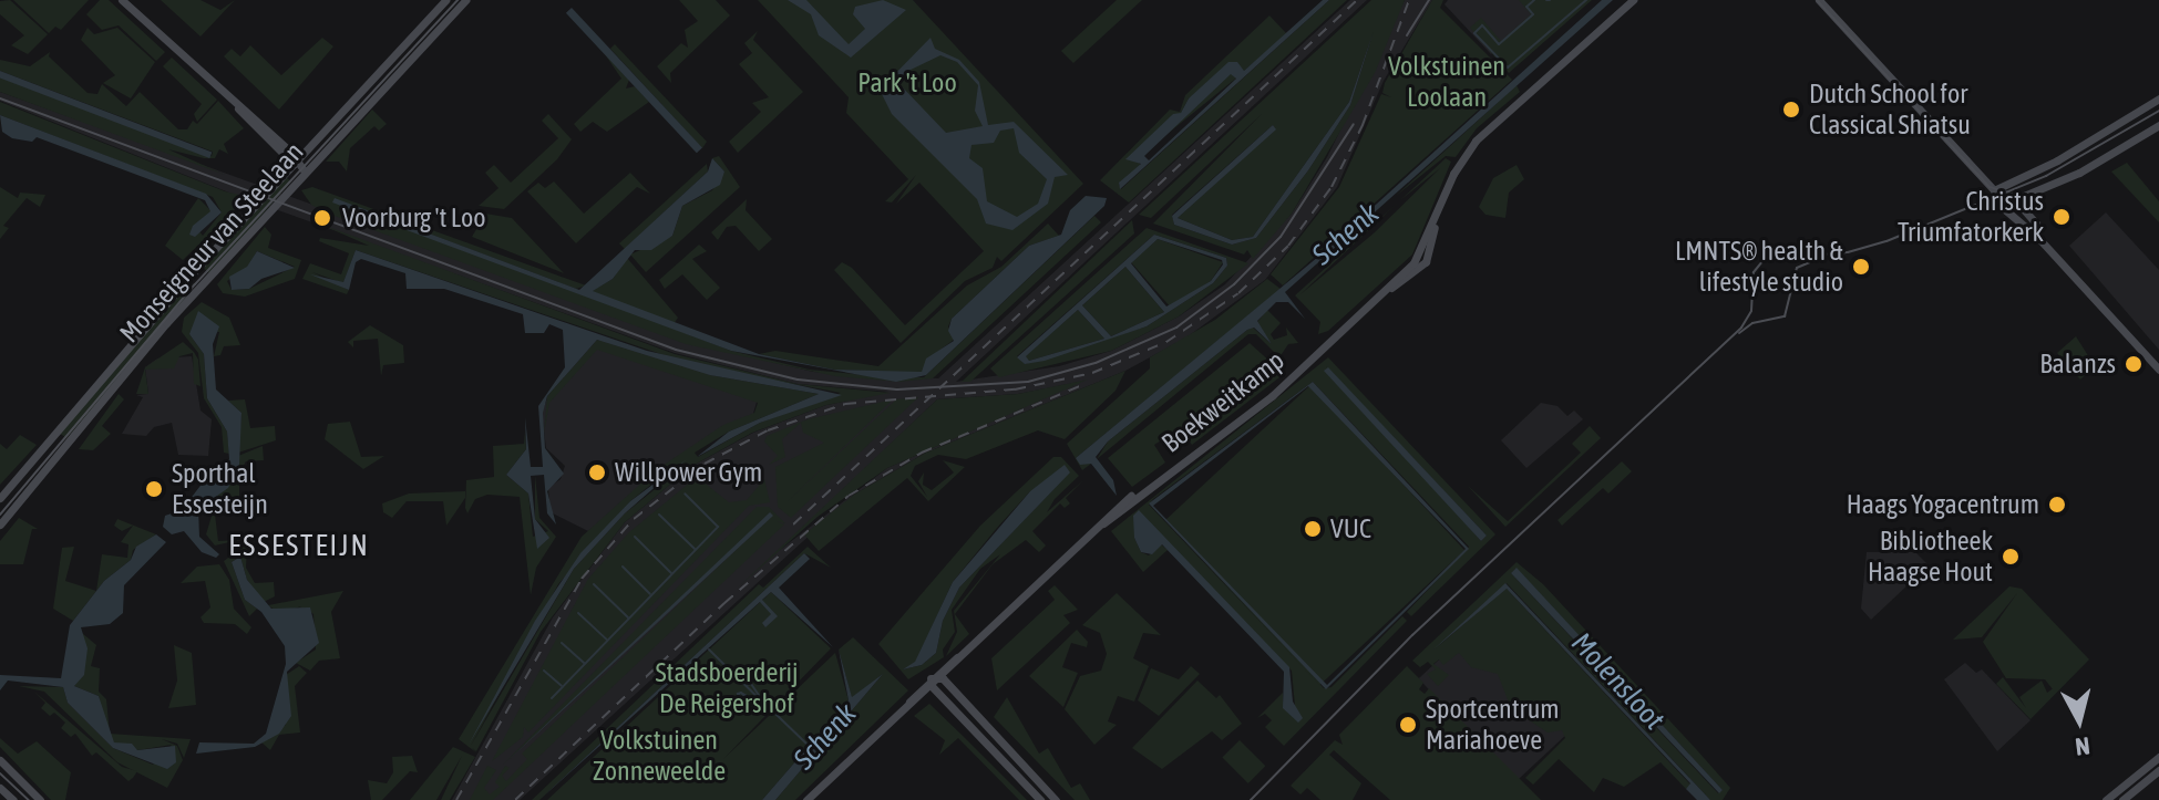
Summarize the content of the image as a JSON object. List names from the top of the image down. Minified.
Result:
{"streets":{"street":["Monseigneur van Steelaan","Boekweitkamp"]},"districts":["ESSESTEIJN"],"water":["Schenk","Molensloot"],"parks":["Volkstuinen Loolaan","Park 't Loo","Stadsboerderij De Reigershof","Volkstuinen Zonneweelde"],"places":["Dutch School for Classical Shiatsu","Christus Triumfatorkerk","Voorburg 't Loo","LMNTS® health & lifestyle studio","Balanzs","Willpower Gym","Sporthal Essesteijn","Haags Yogacentrum","VUC","Bibliotheek Haagse Hout","Sportcentrum Mariahoeve"],"north":"bottom"}
